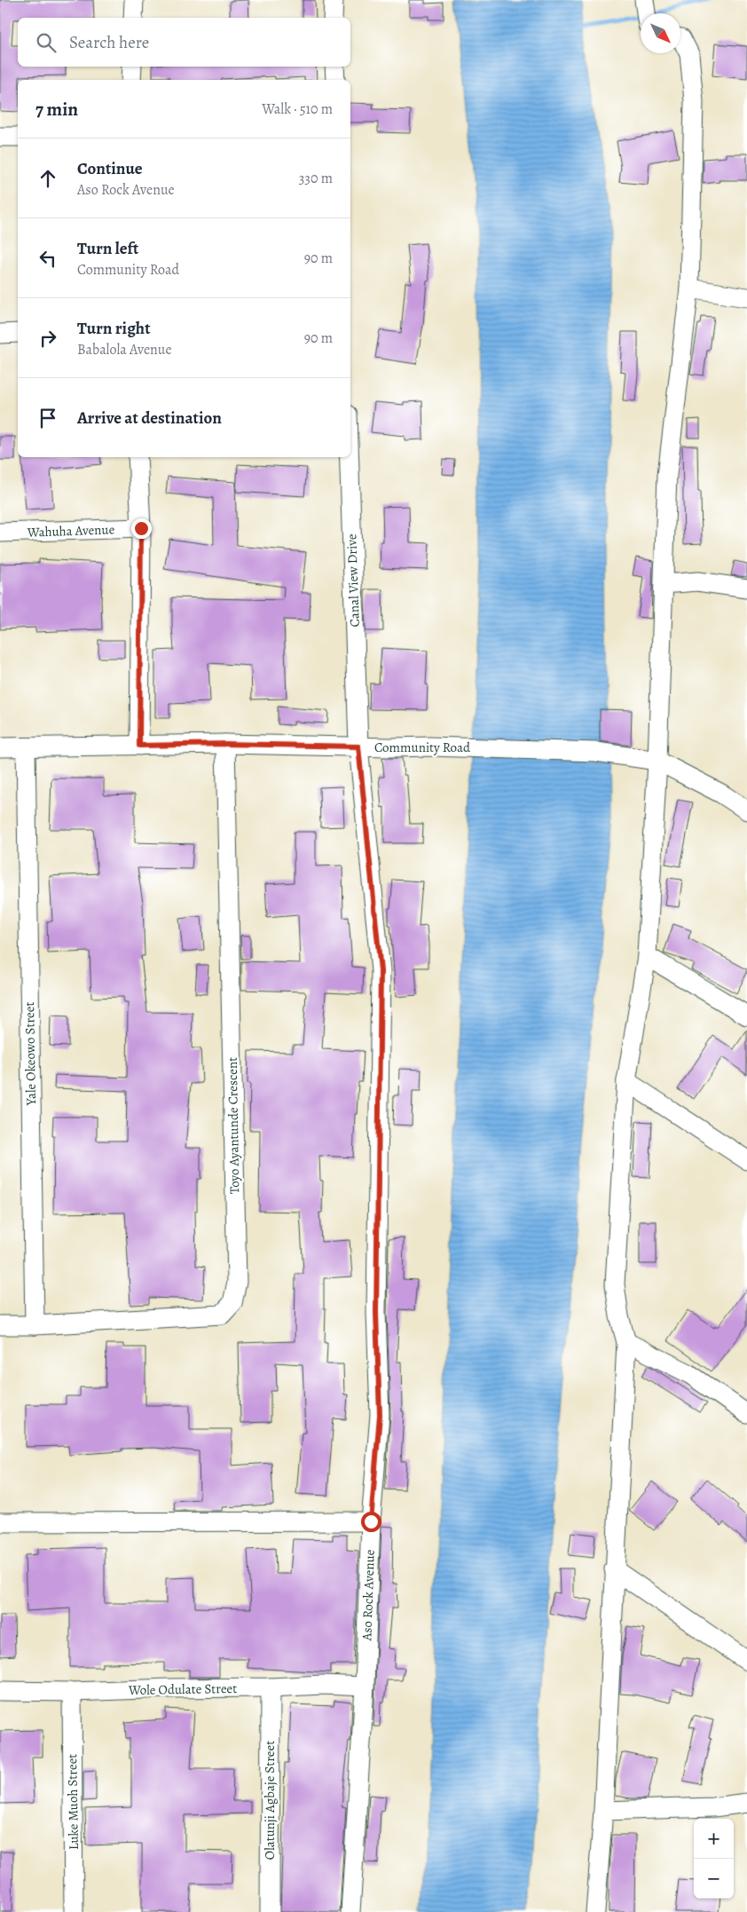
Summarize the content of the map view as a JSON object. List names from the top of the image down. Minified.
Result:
{"streets":{"street":["Wahuha Avenue","Canal View Drive","Community Road","Yale Okeowo Street","Toyo Ayantunde Crescent","Aso Rock Avenue","Wole Odulate Street","Olatunji Agbaje Street","Luke Muoh Street"]},"crossings":[["Canal View Drive","Community Road"],["Canal View Drive","Aso Rock Avenue"],["Community Road","Yale Okeowo Street"],["Community Road","Toyo Ayantunde Crescent"],["Community Road","Aso Rock Avenue"],["Yale Okeowo Street","Toyo Ayantunde Crescent"],["Aso Rock Avenue","Wole Odulate Street"],["Wole Odulate Street","Olatunji Agbaje Street"],["Wole Odulate Street","Luke Muoh Street"]],"north":"bottom right","page":{"search":"Search here","heading":["7 min","Walk · 510 m"],"list":[["Continue","Aso Rock Avenue","330 m"],["Turn left","Community Road","90 m"],["Turn right","Babalola Avenue","90 m"],"Arrive at destination"],"map_buttons":["+","−"]}}
